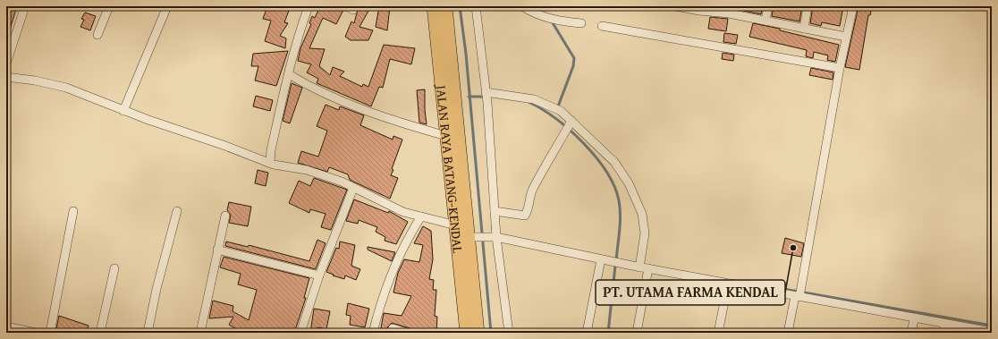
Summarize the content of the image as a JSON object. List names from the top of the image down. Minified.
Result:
{"streets":{"highway":["JALAN RAYA BATANG-KENDAL"]},"places":["PT. UTAMA FARMA KENDAL"]}
